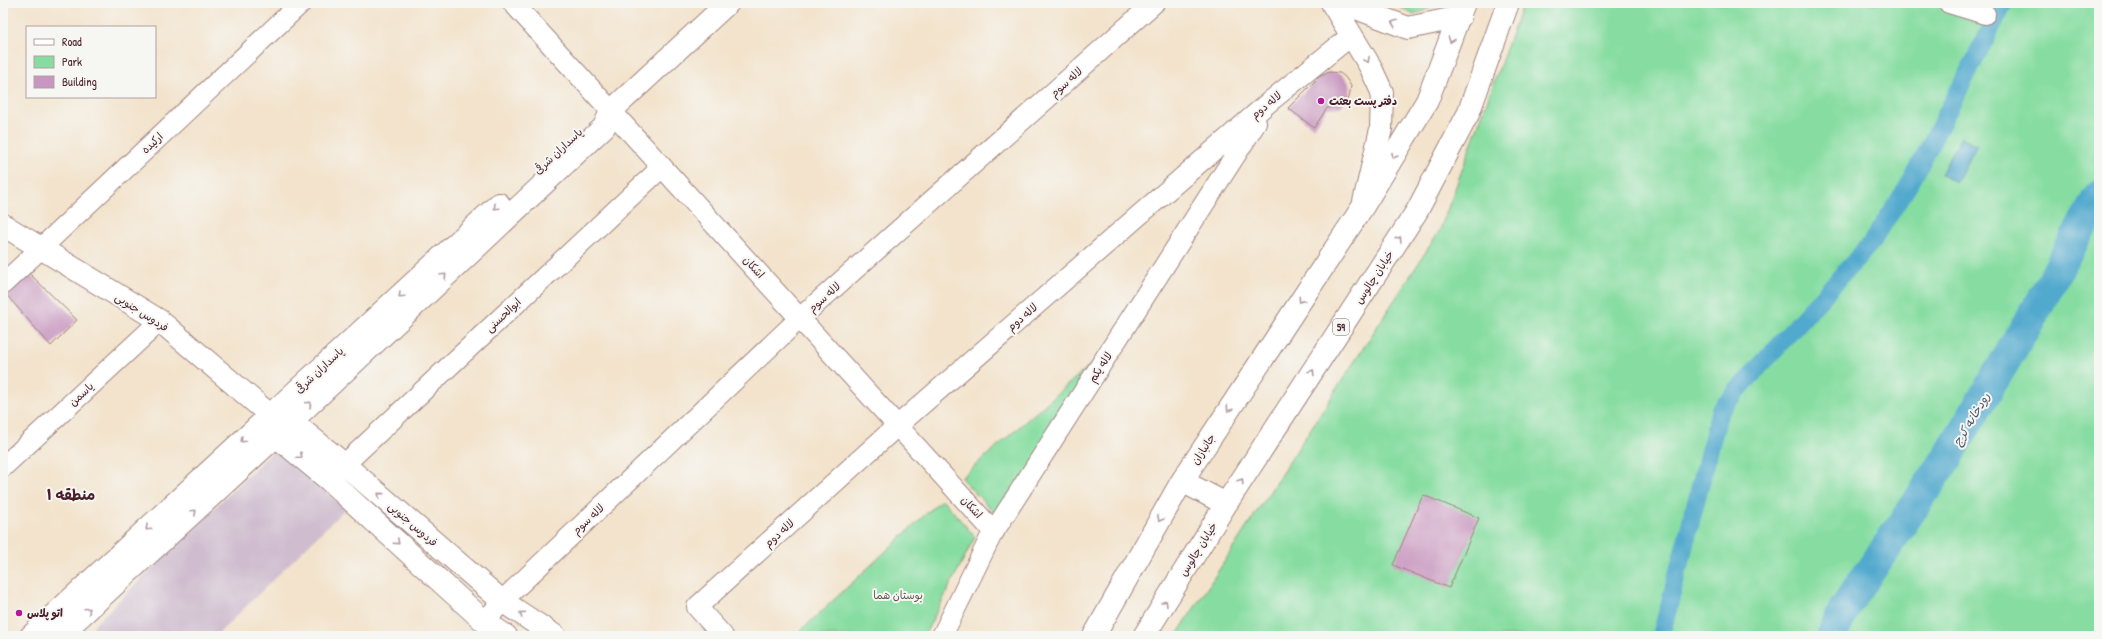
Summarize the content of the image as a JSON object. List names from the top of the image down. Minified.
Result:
{"streets":{"main road":["پاسداران شرقی","خیابان چالوس","فردوس جنوبی","59","جانبازان"],"street":["لاله سوم","لاله دوم","ارکیده","اشکان","ابوالحسنی","لاله یکم","یاسمن"]},"crossings":[["لاله سوم","اشکان"],["لاله سوم","فردوس جنوبی"],["لاله دوم","اشکان"],["لاله دوم","لاله یکم"],["ارکیده","فردوس جنوبی"],["پاسداران شرقی","اشکان"],["پاسداران شرقی","فردوس جنوبی"],["اشکان","ابوالحسنی"],["اشکان","لاله یکم"],["فردوس جنوبی","ابوالحسنی"],["فردوس جنوبی","یاسمن"]],"one_way":["جانبازان"],"districts":["منطقه ۱"],"water":["رودخانه کرج"],"parks":["بوستان هما"],"places":["دفتر پست بعثت","اتو پلاس"],"legend":["Road","Park","Building"]}
